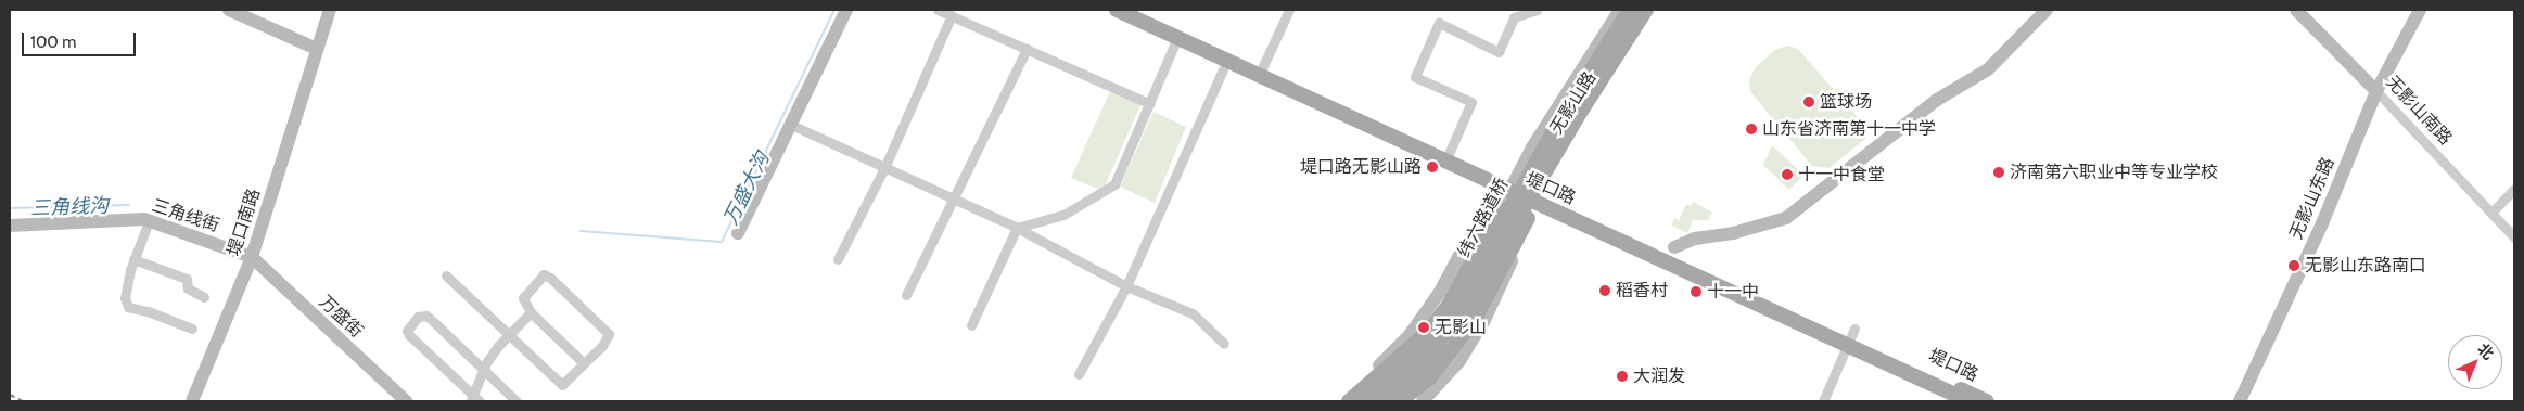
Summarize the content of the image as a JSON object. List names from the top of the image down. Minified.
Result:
{"streets":{"main road":["堤口路","纬六路道桥"],"street":["无影山路","无影山南路","无影山东路","三角线街","堤口南路","万盛街"]},"crossings":[["无影山路","堤口路"],["无影山南路","无影山东路"],["三角线街","堤口南路"],["三角线街","万盛街"],["堤口南路","万盛街"]],"water":["万盛大沟","三角线沟"],"places":["篮球场","山东省济南第十一中学","堤口路无影山路","济南第六职业中等专业学校","十一中食堂","无影山东路南口","稻香村","十一中","无影山","大润发"],"scale_bar":"100 m","north":"top right"}
